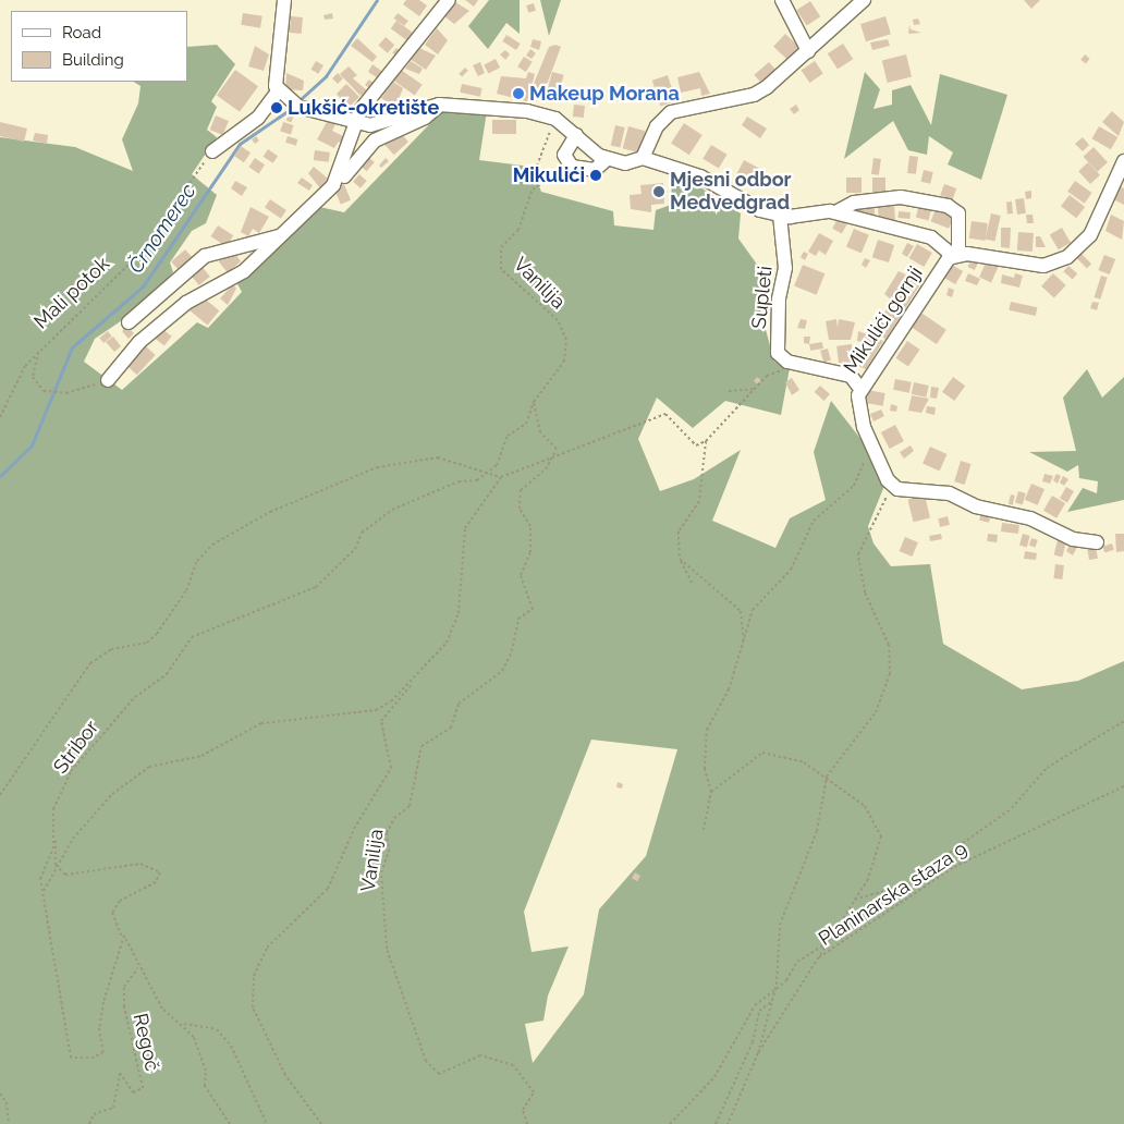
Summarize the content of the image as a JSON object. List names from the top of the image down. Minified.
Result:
{"streets":{"street":["Supleti","Mikulići gornji"],"path":["Vanilija","Mali potok","Stribor","Planinarska staza 9","Regoč"]},"water":["Črnomerec"],"places":["Makeup Morana","Lukšić-okretište","Mikulići","Mjesni odbor Medvedgrad"],"legend":["Road","Building"]}
